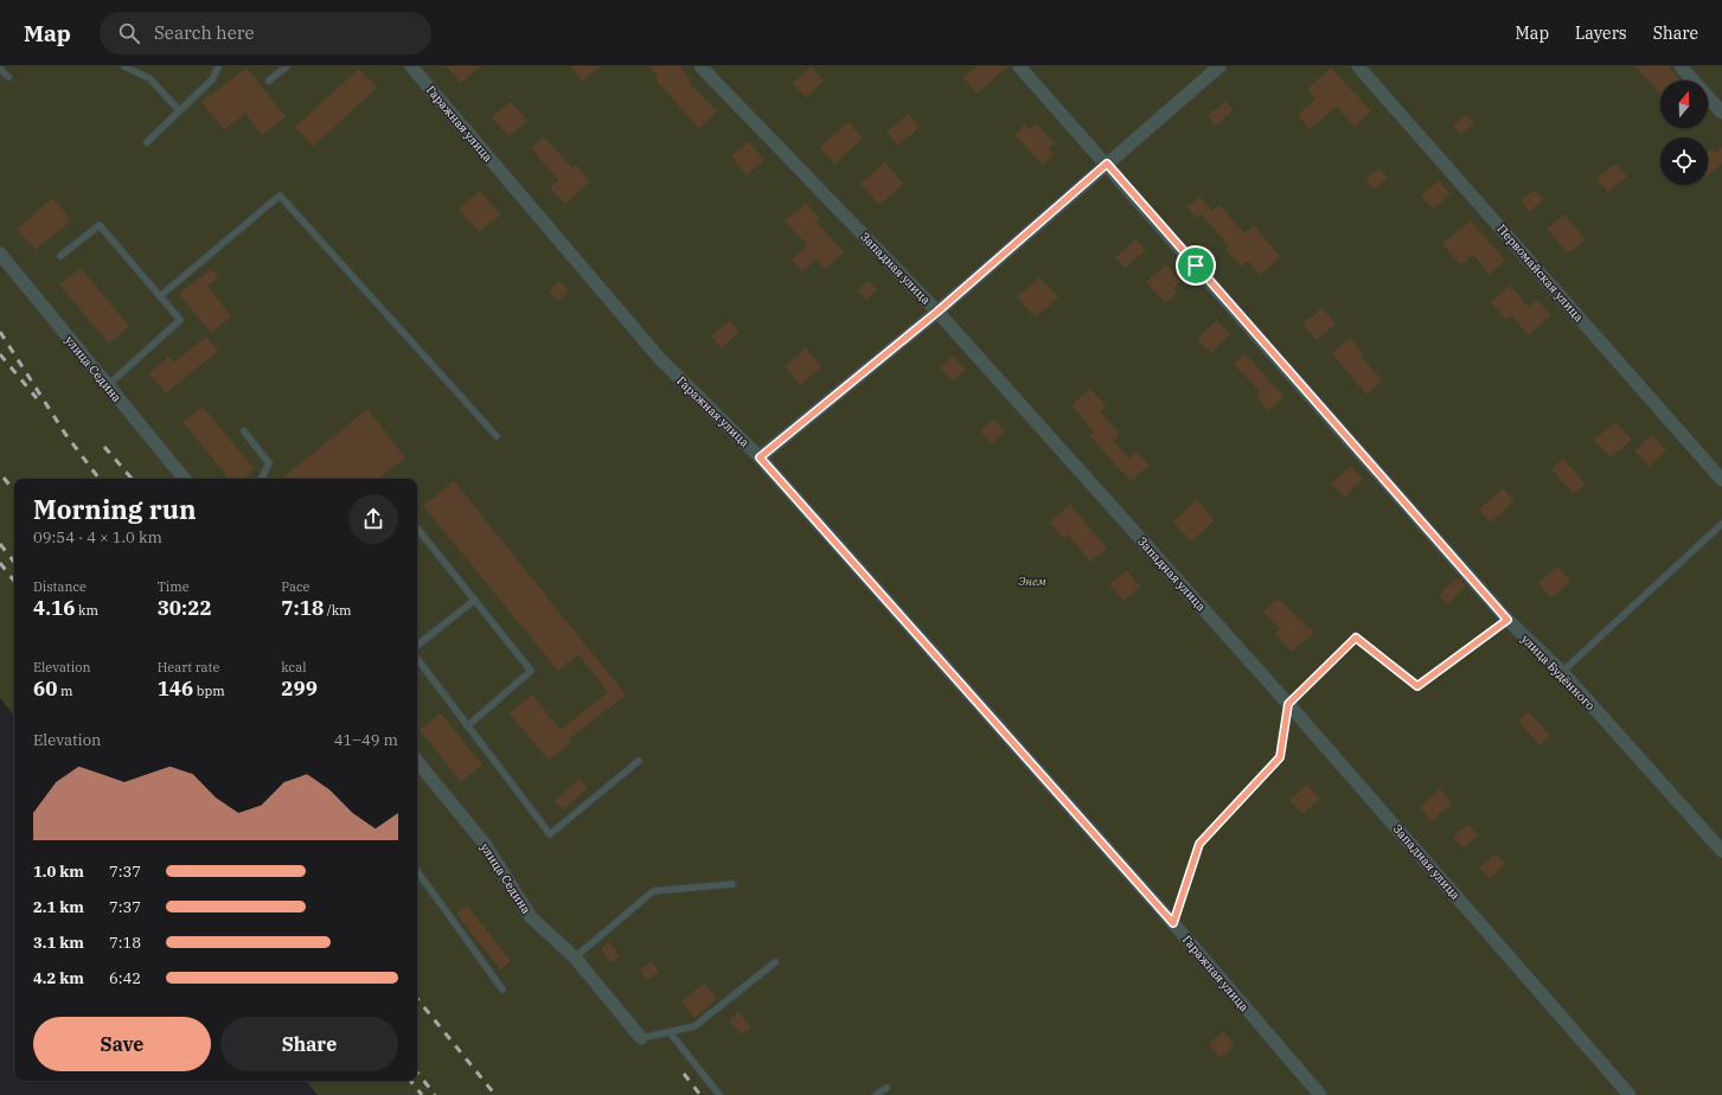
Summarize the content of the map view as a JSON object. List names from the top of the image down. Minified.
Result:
{"streets":{"street":["Гаражная улица","Западная улица","Первомайская улица","улица Седина","улица Будённого"]},"parks":["Энем"],"north":"top","page":{"header":"Map","search":"Search here","nav":["Map","Layers","Share"],"heading":["Morning run","09:54 · 4 × 1.0 km"],"stats":[["Distance","4.16 km"],["Time","30:22"],["Pace","7:18 /km"],["Elevation","60 m"],["Heart rate","146 bpm"],["kcal","299"]],"chart":["Elevation","41–49 m"],"list":[{"name":"1.0 km","note":"7:37"},{"name":"2.1 km","note":"7:37"},{"name":"3.1 km","note":"7:18"},{"name":"4.2 km","note":"6:42"}],"buttons":["Save","Share"]}}
